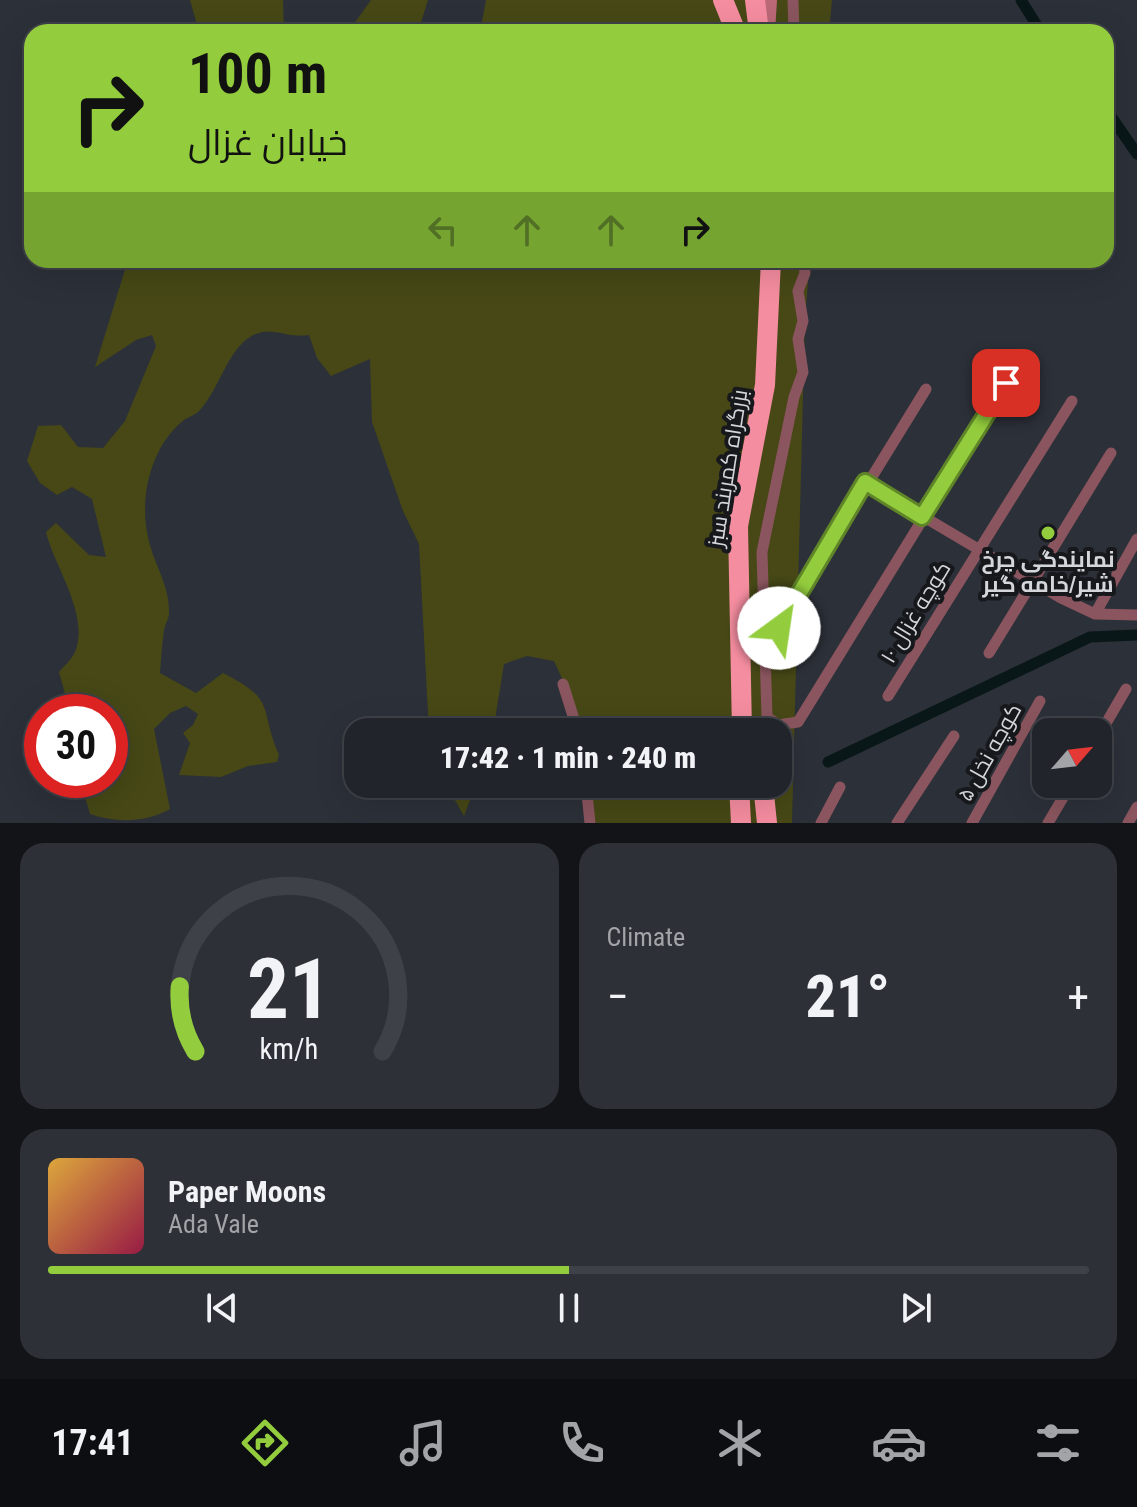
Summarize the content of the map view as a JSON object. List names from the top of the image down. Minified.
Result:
{"streets":{"highway":["بزرگراه کمربند سبز"],"street":["کوچه غزال ۱۰","کوچه نخل ۵"]},"places":["نمایندگی چرخ شیر/خامه گیر"],"north":"top right","page":{"turn":["100 m","خیابان غزال"],"limit":"30","trip":"17:42 · 1 min · 240 m","tile":"Climate","heat":["−","21°","+"],"song":["Paper Moons","Ada Vale"],"tabs":"17:41","gauge":["21","km/h"]}}
